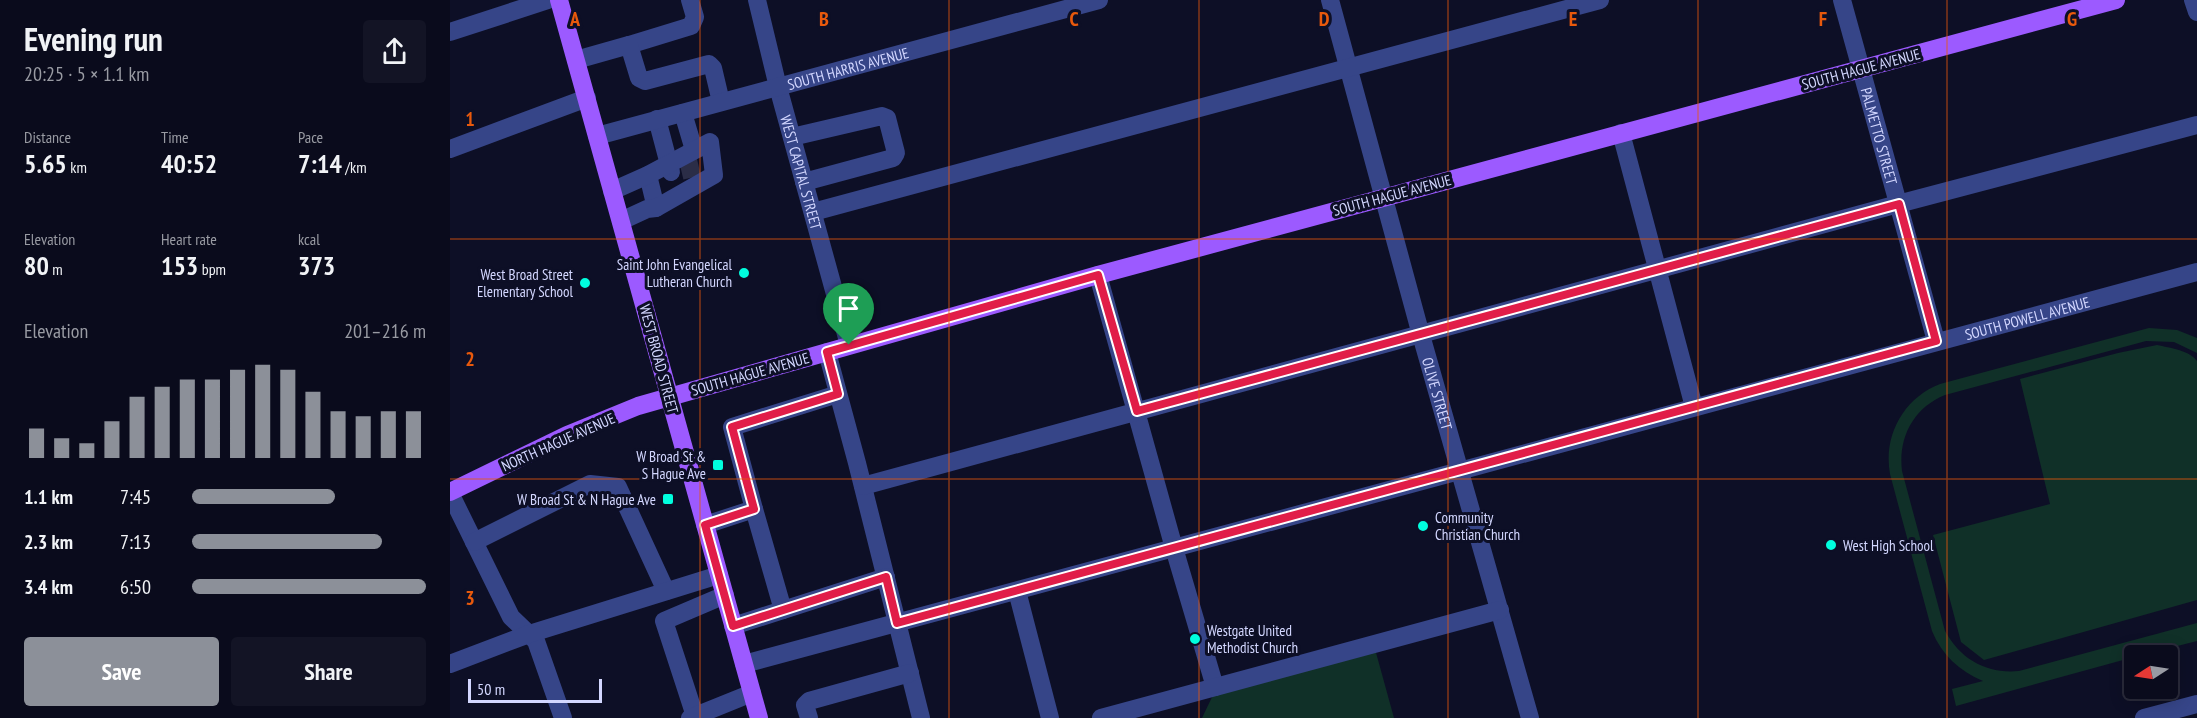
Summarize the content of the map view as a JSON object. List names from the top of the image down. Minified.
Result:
{"streets":{"main road":["SOUTH HAGUE AVENUE","WEST BROAD STREET","NORTH HAGUE AVENUE"],"street":["SOUTH HARRIS AVENUE","PALMETTO STREET","WEST CAPITAL STREET","SOUTH POWELL AVENUE","OLIVE STREET"]},"crossings":[["SOUTH HARRIS AVENUE","WEST CAPITAL STREET"],["SOUTH HARRIS AVENUE","WEST BROAD STREET"],["SOUTH HAGUE AVENUE","PALMETTO STREET"],["SOUTH HAGUE AVENUE","WEST CAPITAL STREET"],["SOUTH HAGUE AVENUE","WEST BROAD STREET"],["SOUTH HAGUE AVENUE","OLIVE STREET"],["SOUTH HAGUE AVENUE","NORTH HAGUE AVENUE"],["PALMETTO STREET","SOUTH POWELL AVENUE"],["SOUTH POWELL AVENUE","WEST BROAD STREET"],["SOUTH POWELL AVENUE","OLIVE STREET"],["WEST BROAD STREET","NORTH HAGUE AVENUE"]],"places":{"other":["Saint John Evangelical Lutheran Church","West Broad Street Elementary School","Community Christian Church","West High School","Westgate United Methodist Church"],"transit":["W Broad St & S Hague Ave","W Broad St & N Hague Ave"]},"scale_bar":"50 m","north":"left","page":{"heading":["Evening run","20:25 · 5 × 1.1 km"],"stats":[["Distance","5.65 km"],["Time","40:52"],["Pace","7:14 /km"],["Elevation","80 m"],["Heart rate","153 bpm"],["kcal","373"]],"chart":["Elevation","201–216 m"],"list":[{"name":"1.1 km","note":"7:45"},{"name":"2.3 km","note":"7:13"},{"name":"3.4 km","note":"6:50"}],"buttons":["Save","Share"],"scale":"50 m"},"grid":{"columns":["A","B","C","D","E","F","G"],"rows":["1","2","3"]}}
